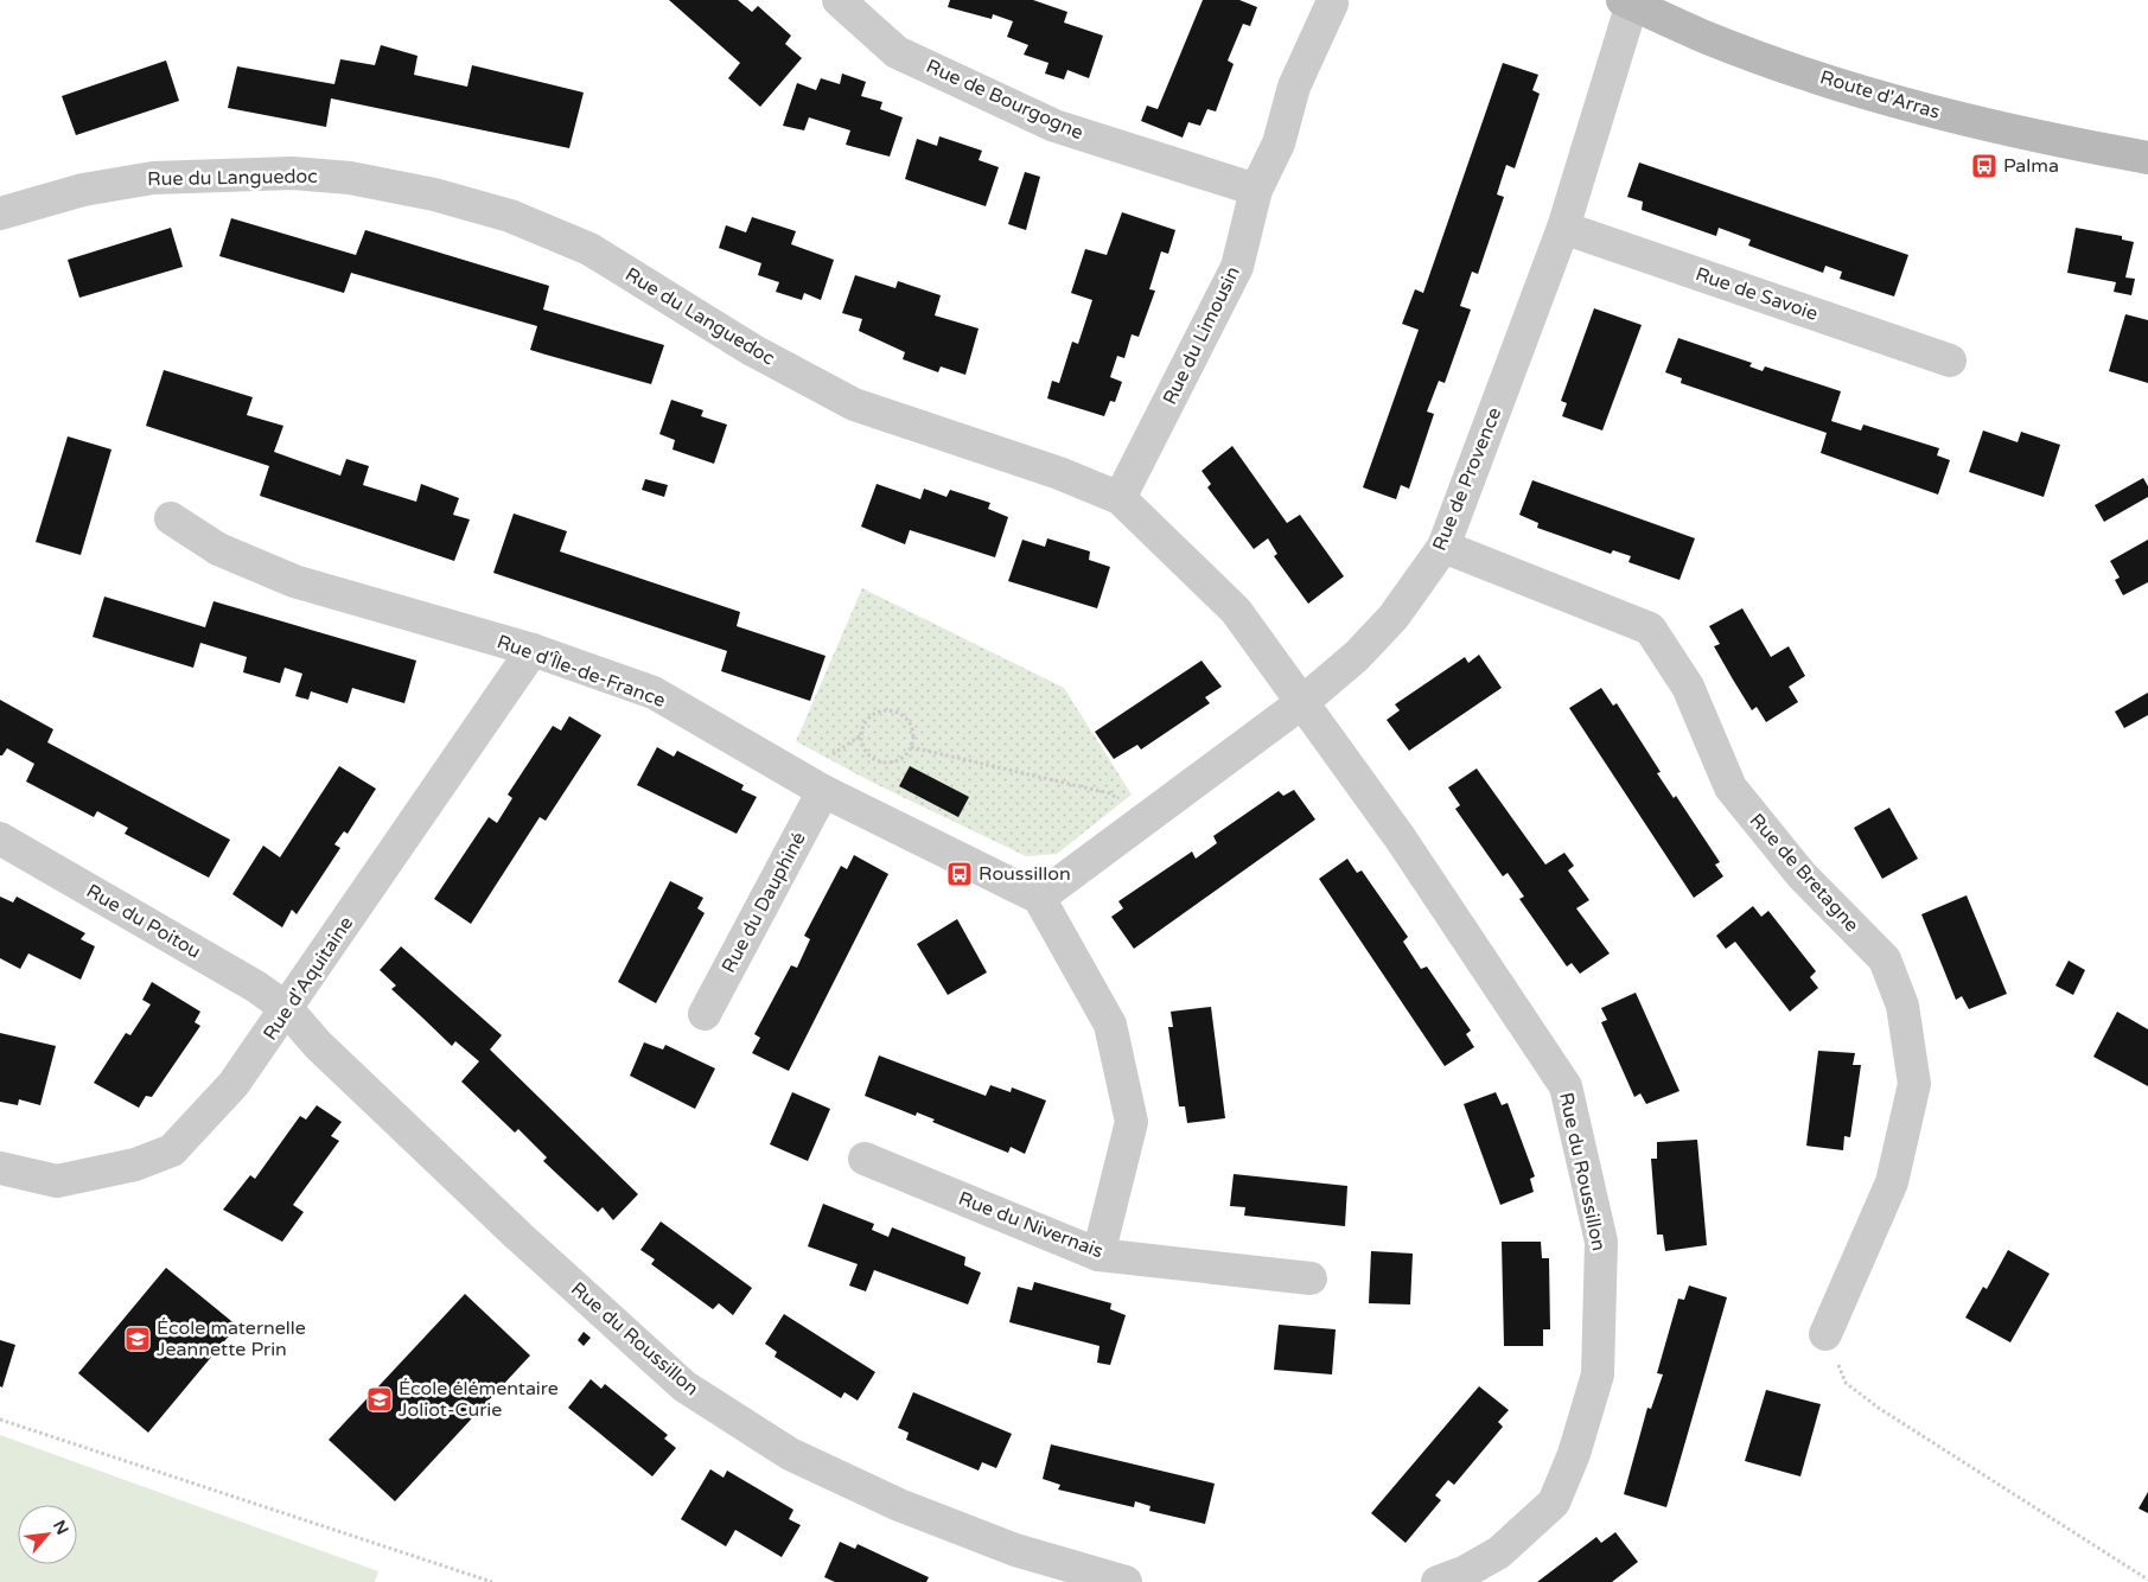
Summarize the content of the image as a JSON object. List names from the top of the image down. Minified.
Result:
{"streets":{"main road":["Route d'Arras"],"street":["Rue de Bourgogne","Rue du Languedoc","Rue de Savoie","Rue du Limousin","Rue de Provence","Rue d'Île-de-France","Rue de Bretagne","Rue du Dauphiné","Rue du Poitou","Rue d'Aquitaine","Rue du Roussillon","Rue du Nivernais"]},"crossings":[["Route d'Arras","Rue de Provence"],["Rue de Bourgogne","Rue du Limousin"],["Rue du Languedoc","Rue du Limousin"],["Rue du Languedoc","Rue de Provence"],["Rue du Languedoc","Rue du Roussillon"],["Rue de Savoie","Rue de Provence"],["Rue de Provence","Rue d'Île-de-France"],["Rue de Provence","Rue de Bretagne"],["Rue de Provence","Rue du Roussillon"],["Rue d'Île-de-France","Rue du Dauphiné"],["Rue d'Île-de-France","Rue d'Aquitaine"],["Rue du Poitou","Rue d'Aquitaine"],["Rue du Poitou","Rue du Roussillon"],["Rue d'Aquitaine","Rue du Roussillon"]],"places":{"bus stop":["Palma","Roussillon"],"school or university":["École maternelle Jeannette Prin","École élémentaire Joliot-Curie"]},"north":"top right"}
